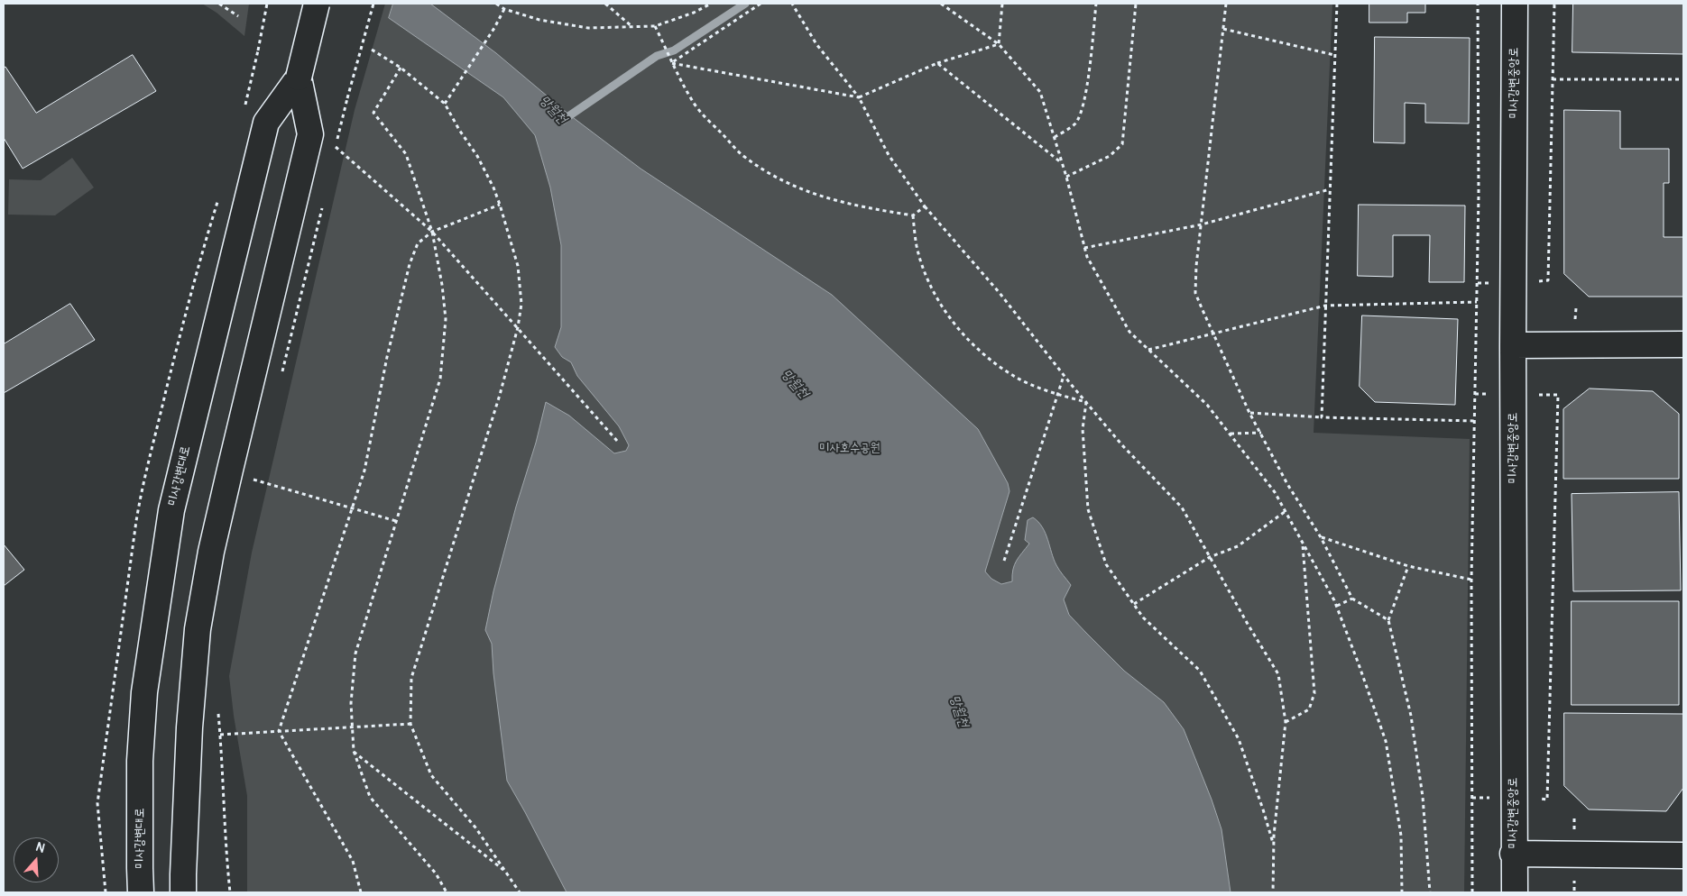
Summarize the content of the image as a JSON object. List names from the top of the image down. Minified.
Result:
{"streets":{"main road":["미사강변중앙로","미사강변대로"]},"water":["망월천"],"parks":["미사호수공원"],"north":"top"}
